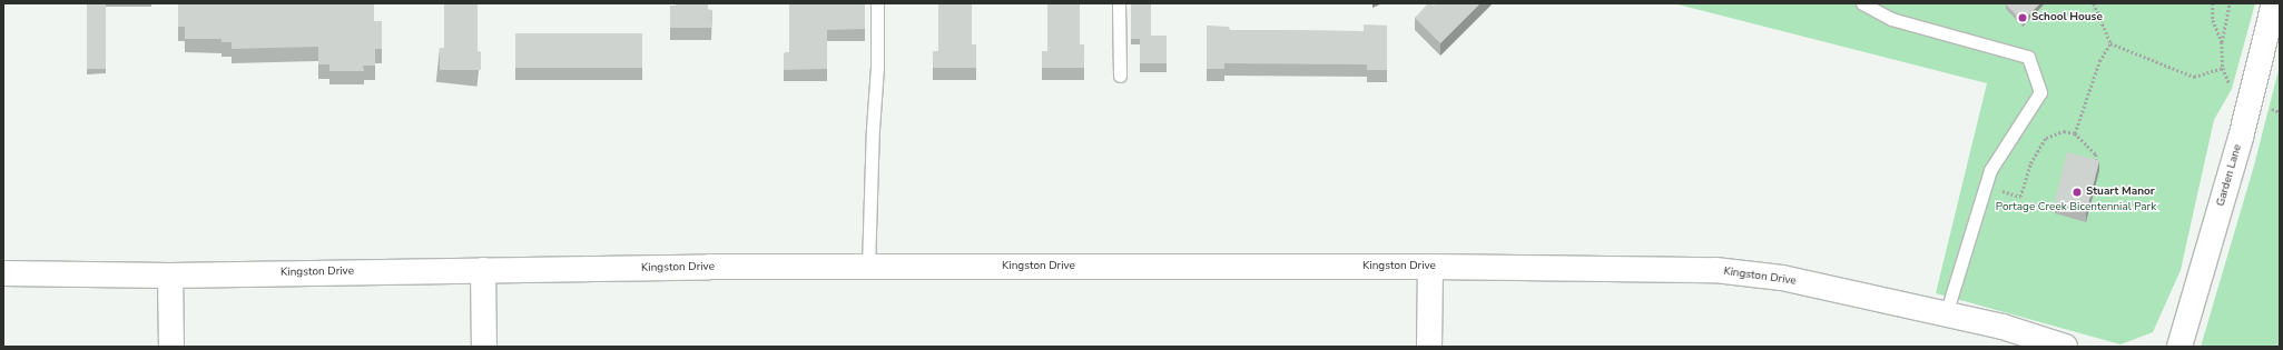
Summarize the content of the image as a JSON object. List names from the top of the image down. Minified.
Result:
{"streets":{"street":["Garden Lane","Kingston Drive"]},"parks":["Portage Creek Bicentennial Park"],"places":["School House","Stuart Manor"]}
